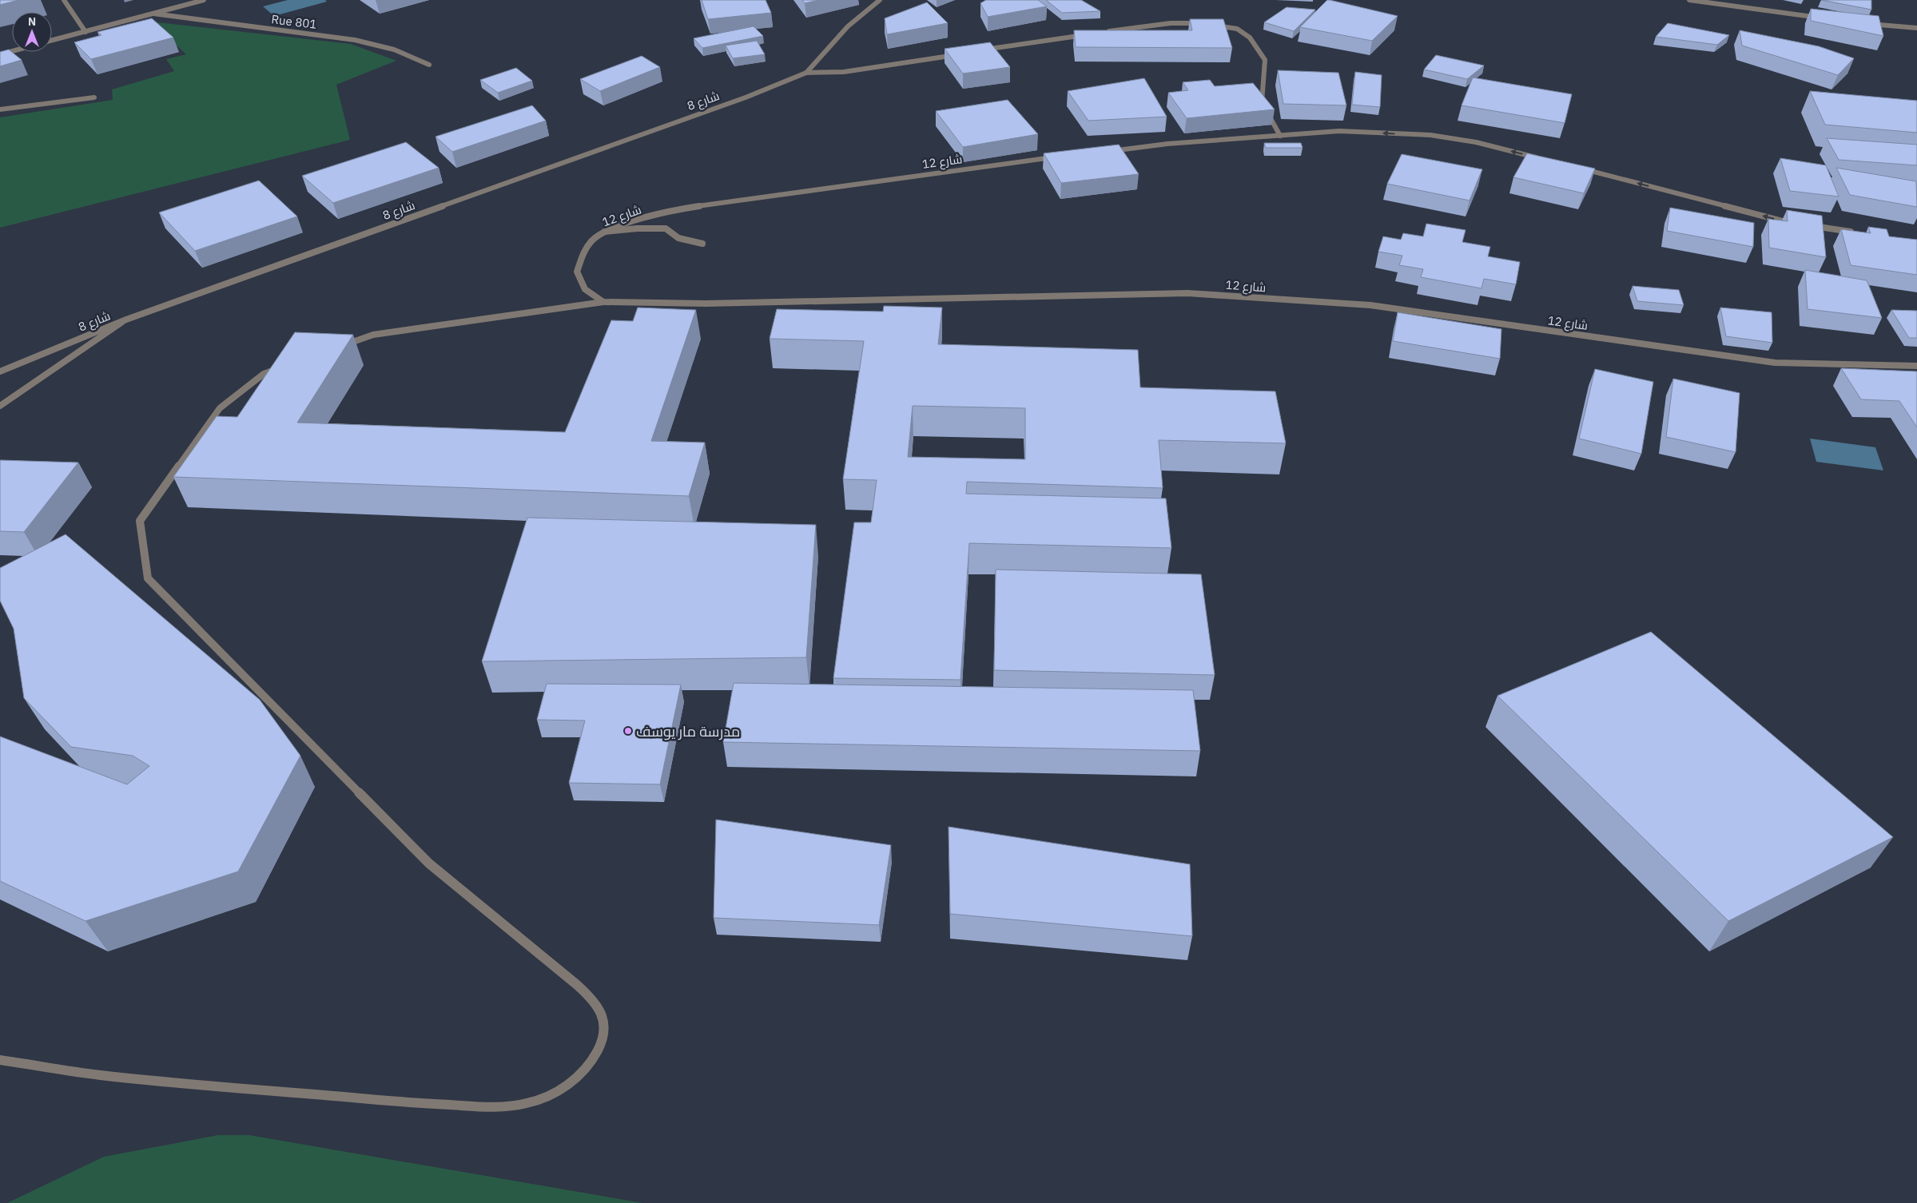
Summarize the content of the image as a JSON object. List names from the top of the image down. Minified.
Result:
{"streets":{"street":["Rue 801","شارع 8","شارع 12"]},"places":["مدرسة مار يوسف"],"north":"top"}
